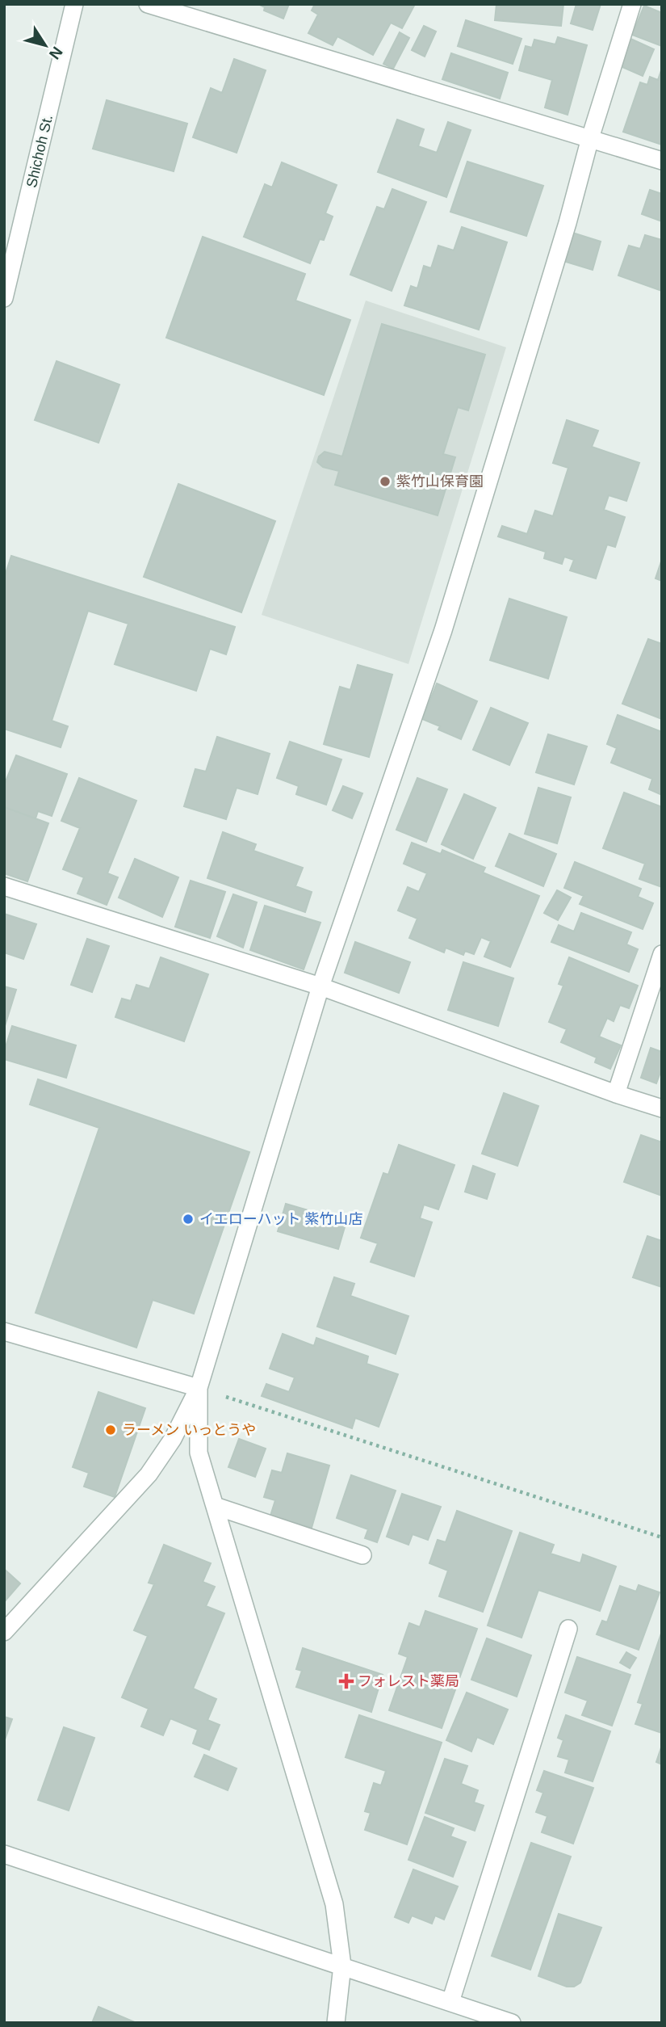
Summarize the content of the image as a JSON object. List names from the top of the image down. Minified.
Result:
{"streets":{"street":["Shichoh St."]},"places":{"other":["紫竹山保育園","イエローハット 紫竹山店","ラーメン いっとうや"],"health":["フォレスト薬局"]},"north":"bottom right"}
